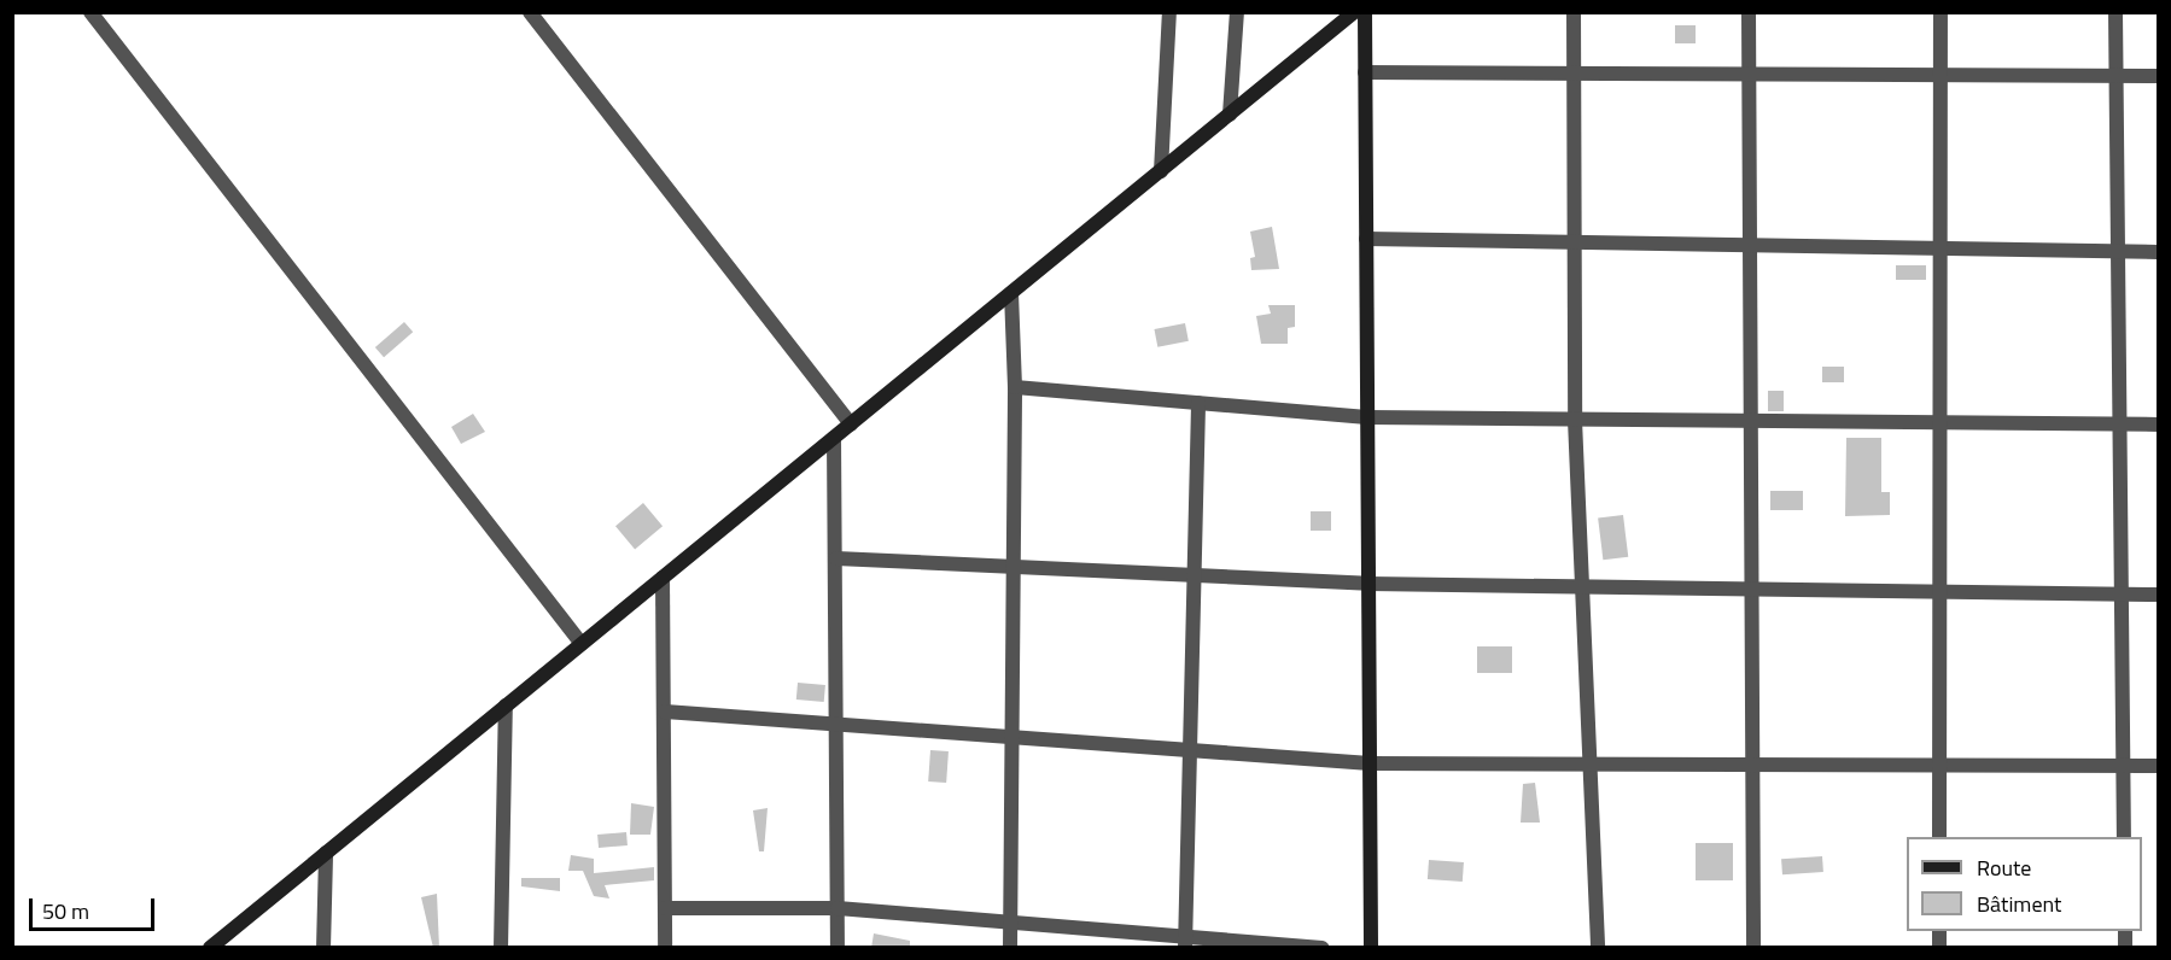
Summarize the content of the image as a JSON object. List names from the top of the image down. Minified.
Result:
{"legend":["Route","Bâtiment"],"scale_bar":"50 m"}
